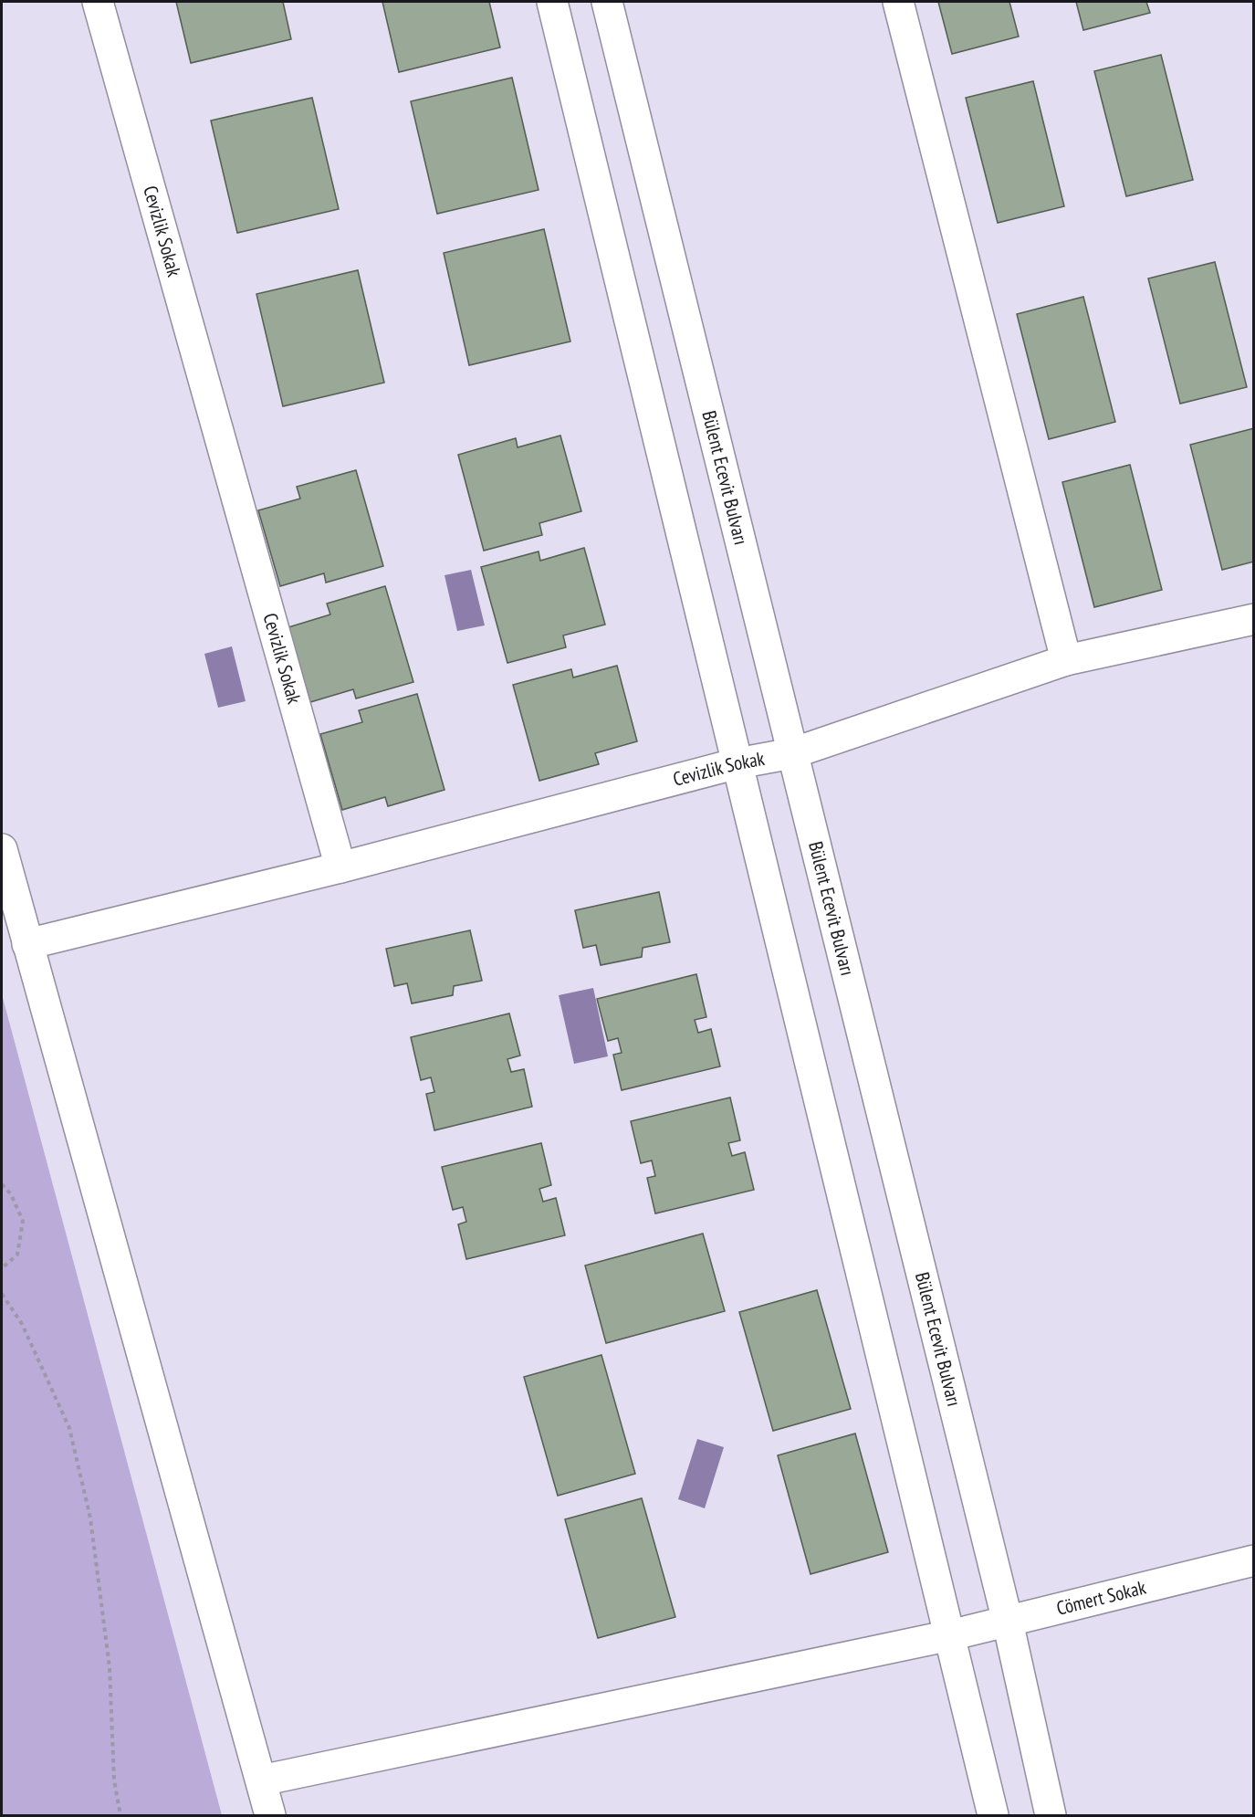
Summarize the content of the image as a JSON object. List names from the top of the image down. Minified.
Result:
{"streets":{"street":["Cevizlik Sokak","Bülent Ecevit Bulvarı","Cömert Sokak"]},"crossings":[["Cevizlik Sokak","Bülent Ecevit Bulvarı"],["Bülent Ecevit Bulvarı","Cömert Sokak"]]}
